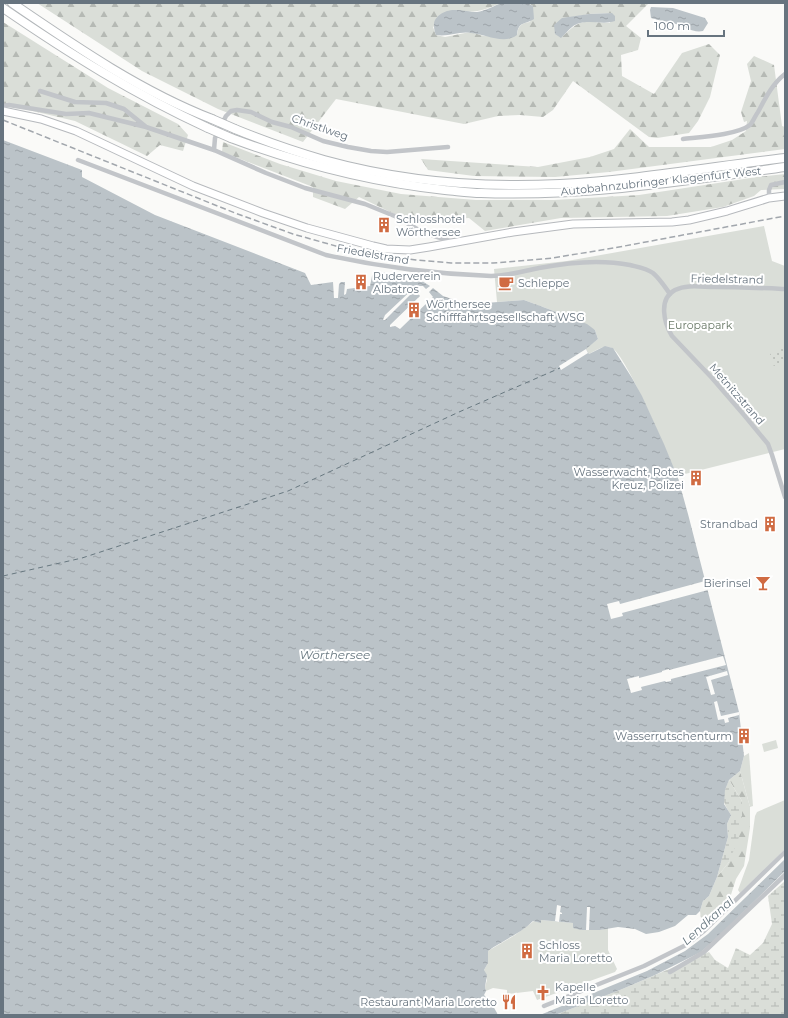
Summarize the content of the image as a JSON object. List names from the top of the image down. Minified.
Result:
{"streets":{"highway":["Autobahnzubringer Klagenfurt West"],"street":["Christlweg","Friedelstrand","Metnitzstrand"]},"crossings":[["Friedelstrand","Metnitzstrand"]],"water":["Wörthersee","Lendkanal"],"parks":["Europapark"],"places":{"building":["Schlosshotel Wörthersee","Ruderverein Albatros","Wörthersee Schifffahrtsgesellschaft WSG","Wasserwacht, Rotes Kreuz, Polizei","Strandbad","Wasserrutschenturm","Schloss Maria Loretto"],"cafe":["Schleppe"],"bar":["Bierinsel"],"church":["Kapelle Maria Loretto"],"restaurant":["Restaurant Maria Loretto"]},"scale_bar":"100 m"}
